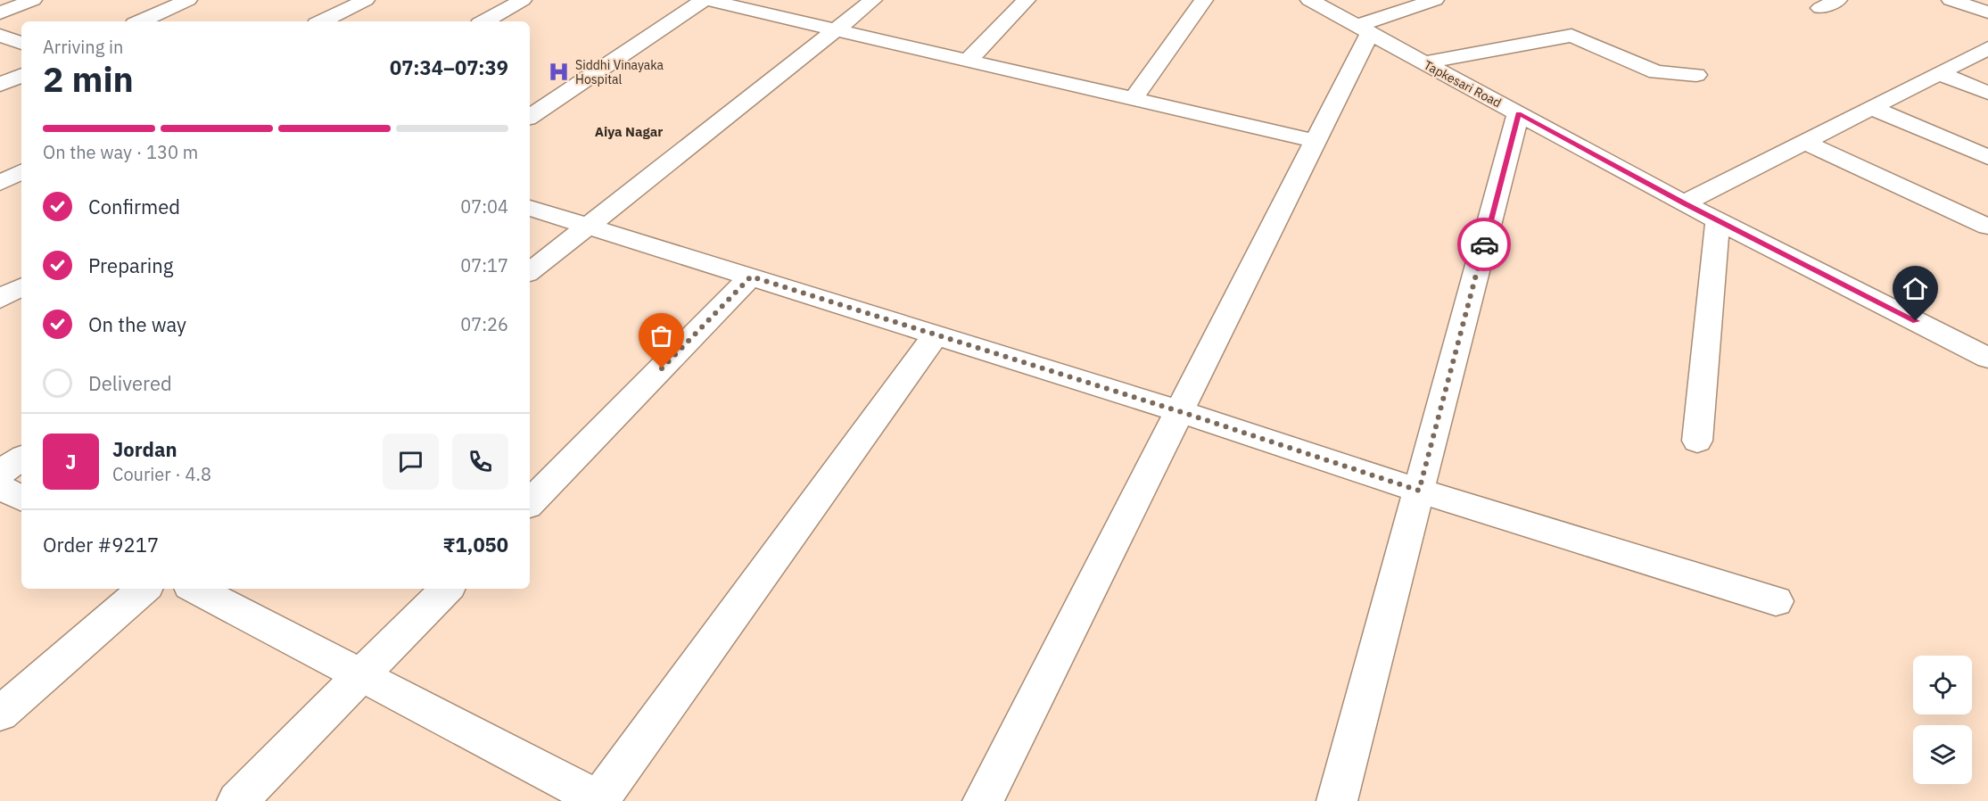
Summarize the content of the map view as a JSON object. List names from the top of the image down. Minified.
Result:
{"streets":{"street":["Tapkesari Road"]},"districts":["Aiya Nagar"],"places":{"hospital":["Siddhi Vinayaka Hospital"]},"page":{"heading":["2 min","Arriving in","07:34–07:39"],"panel":["Jordan","Courier · 4.8","Order #9217","₹1,050"],"bar":"On the way · 130 m","list":[["Confirmed","07:04"],["Preparing","07:17"],["On the way","07:26"],"Delivered"],"round":"J"}}
